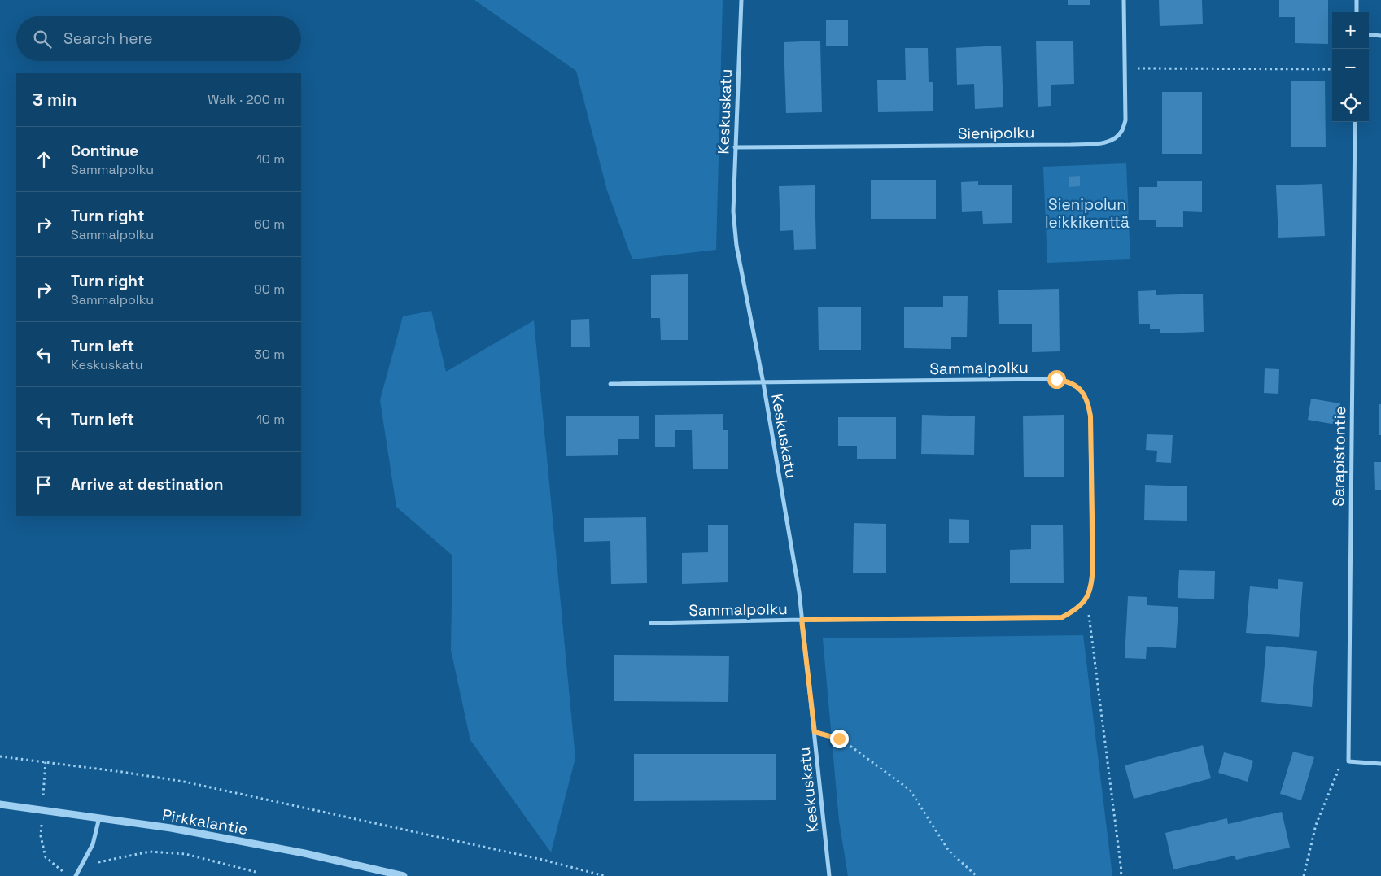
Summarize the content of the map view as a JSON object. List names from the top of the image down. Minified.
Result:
{"streets":{"street":["Keskuskatu","Sienipolku","Sammalpolku","Sarapistontie","Pirkkalantie"]},"crossings":[["Keskuskatu","Sienipolku"],["Keskuskatu","Sammalpolku"]],"parks":["Sienipolun leikkikenttä"],"page":{"map_buttons":["+","−"],"search":"Search here","heading":["3 min","Walk · 200 m"],"list":[["Continue","Sammalpolku","10 m"],["Turn right","Sammalpolku","60 m"],["Turn right","Sammalpolku","90 m"],["Turn left","Keskuskatu","30 m"],["Turn left","10 m"],"Arrive at destination"]}}
